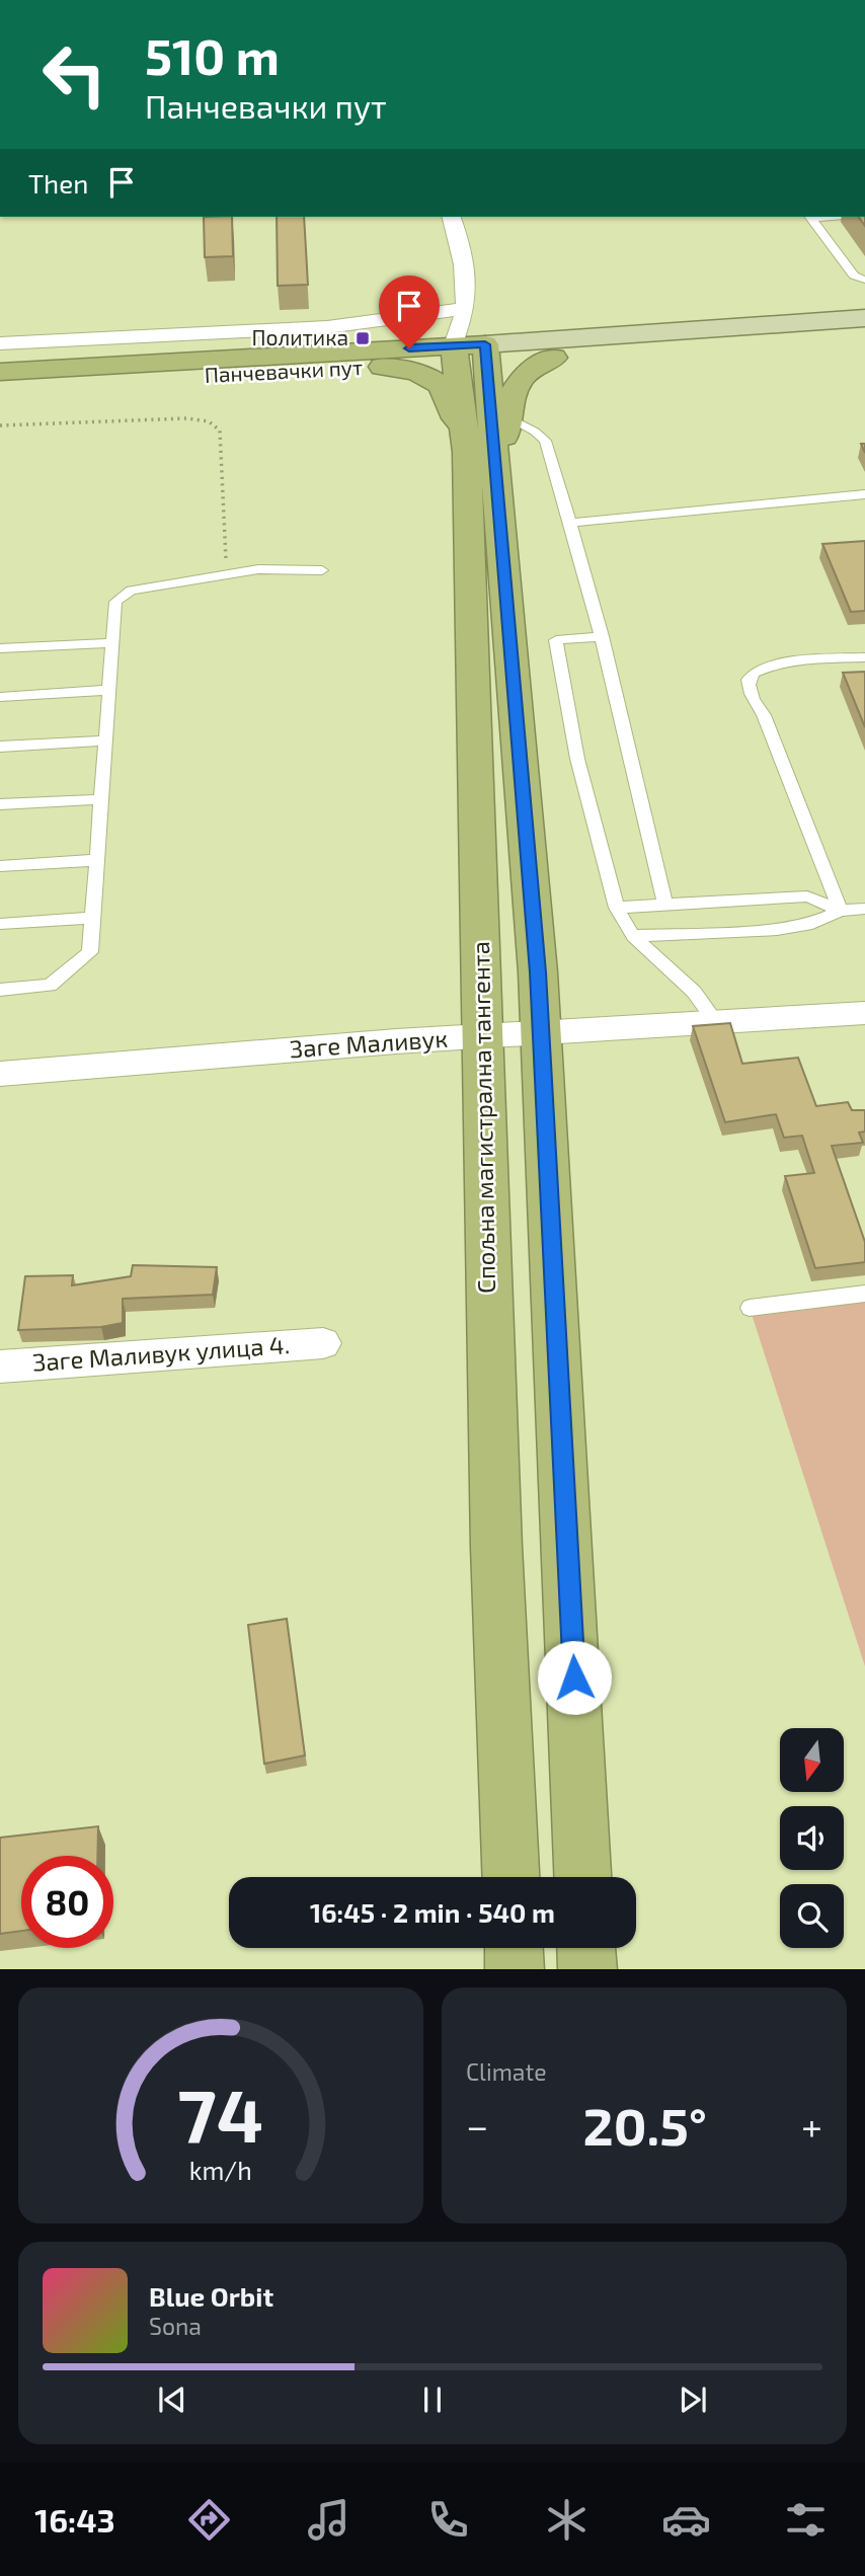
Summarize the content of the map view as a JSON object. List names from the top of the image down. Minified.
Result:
{"streets":{"highway":["Панчевачки пут","Спољна магистрална тангента"],"street":["Заге Маливук","Заге Маливук улица 4."]},"crossings":[["Панчевачки пут","Спољна магистрална тангента"],["Заге Маливук","Спољна магистрална тангента"]],"places":{"transit":["Политика"]},"north":"bottom","page":{"turn":["510 m","Панчевачки пут"],"then":"Then","limit":"80","trip":"16:45 · 2 min · 540 m","tile":"Climate","heat":["−","20.5°","+"],"song":["Blue Orbit","Sona"],"tabs":"16:43","gauge":["74","km/h"]}}
